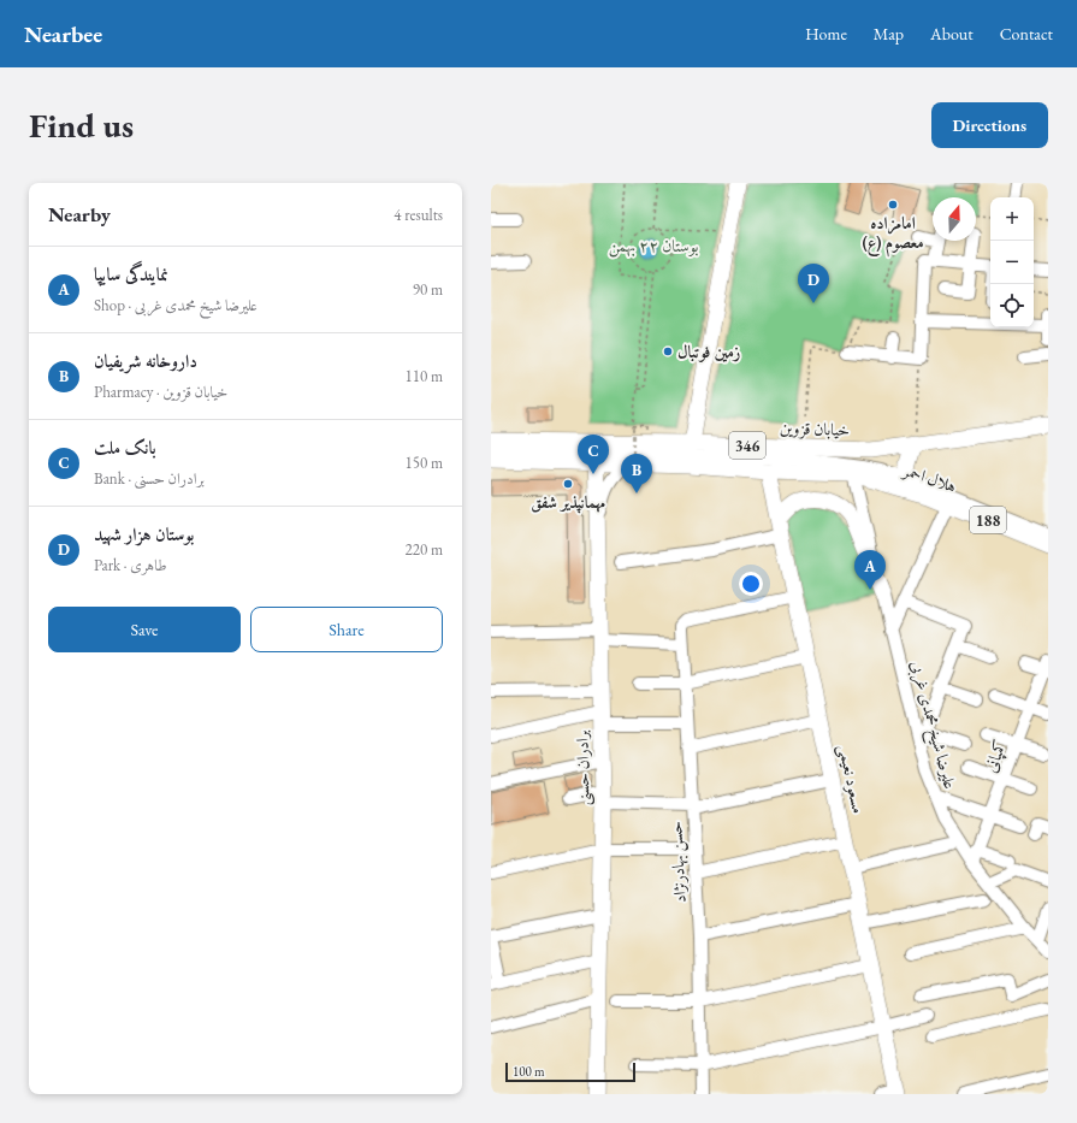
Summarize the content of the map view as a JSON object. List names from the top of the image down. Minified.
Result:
{"streets":{"main road":["خیابان قزوین","346","هلال احمر","188","برادران حسنی","مسعود نعیمی"],"street":["علیرضا شیخ محمدی غربی","کمپانی","حسن بهادرنژاد"]},"crossings":[["خیابان قزوین","هلال احمر"],["خیابان قزوین","علیرضا شیخ محمدی غربی"],["خیابان قزوین","برادران حسنی"],["خیابان قزوین","مسعود نعیمی"],["هلال احمر","188"],["هلال احمر","علیرضا شیخ محمدی غربی"],["علیرضا شیخ محمدی غربی","کمپانی"],["مسعود نعیمی","حسن بهادرنژاد"]],"parks":["بوستان ۲۲ بهمن"],"places":["امامزاده معصوم (ع)","زمین فوتبال","مهمانپذیر شفق"],"scale_bar":"100 m","north":"top","page":{"header":"Nearbee","nav":["Home","Map","About","Contact"],"buttons":["Directions",["Save","Share"]],"title":"Find us","heading":["Nearby","4 results"],"map_buttons":["+","−"],"list":[{"mark":"A","name":"نمایندگی سایپا","note":"Shop · علیرضا شیخ محمدی غربی","value":"90 m"},{"mark":"B","name":"داروخانه شریفیان","note":"Pharmacy · خیابان قزوین","value":"110 m"},{"mark":"C","name":"بانک ملت","note":"Bank · برادران حسنی","value":"150 m"},{"mark":"D","name":"بوستان هزار شهید","note":"Park · طاهری","value":"220 m"}],"pins":["D","C","B","A"],"scale":"100 m"}}
